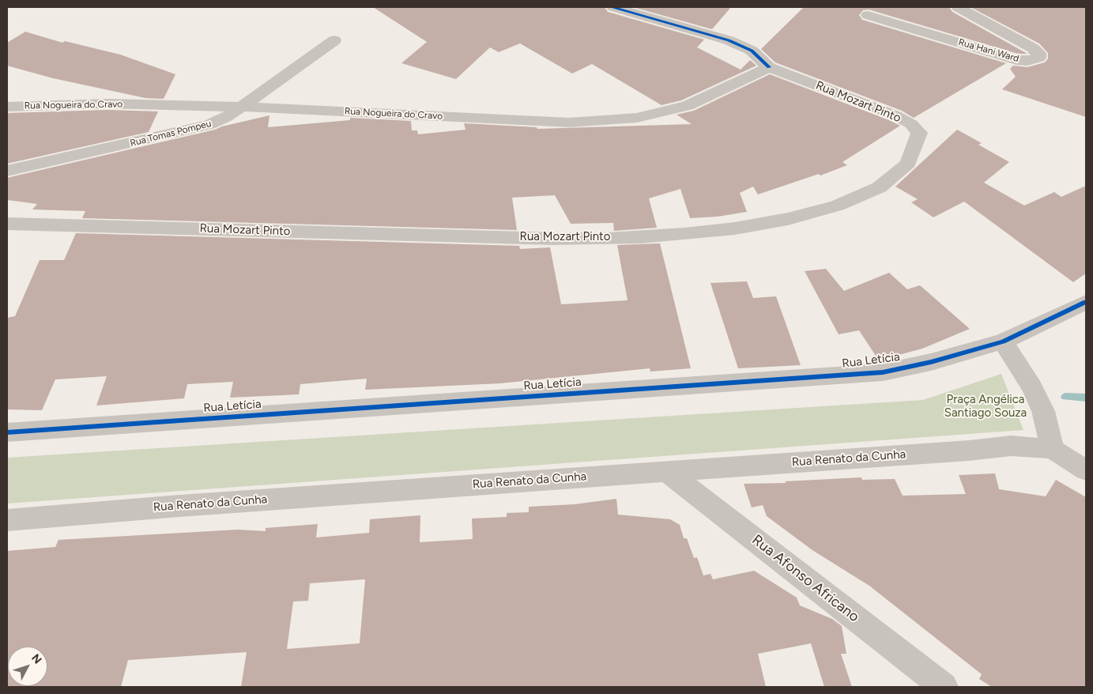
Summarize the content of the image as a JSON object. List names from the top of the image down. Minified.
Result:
{"streets":{"street":["Rua Hani Ward","Rua Mozart Pinto","Rua Nogueira do Cravo","Rua Tomas Pompeu","Rua Letícia","Rua Renato da Cunha","Rua Afonso Africano"]},"crossings":[["Rua Mozart Pinto","Rua Nogueira do Cravo"],["Rua Nogueira do Cravo","Rua Tomas Pompeu"],["Rua Renato da Cunha","Rua Afonso Africano"]],"parks":["Praça Angélica Santiago Souza"],"north":"top right"}
